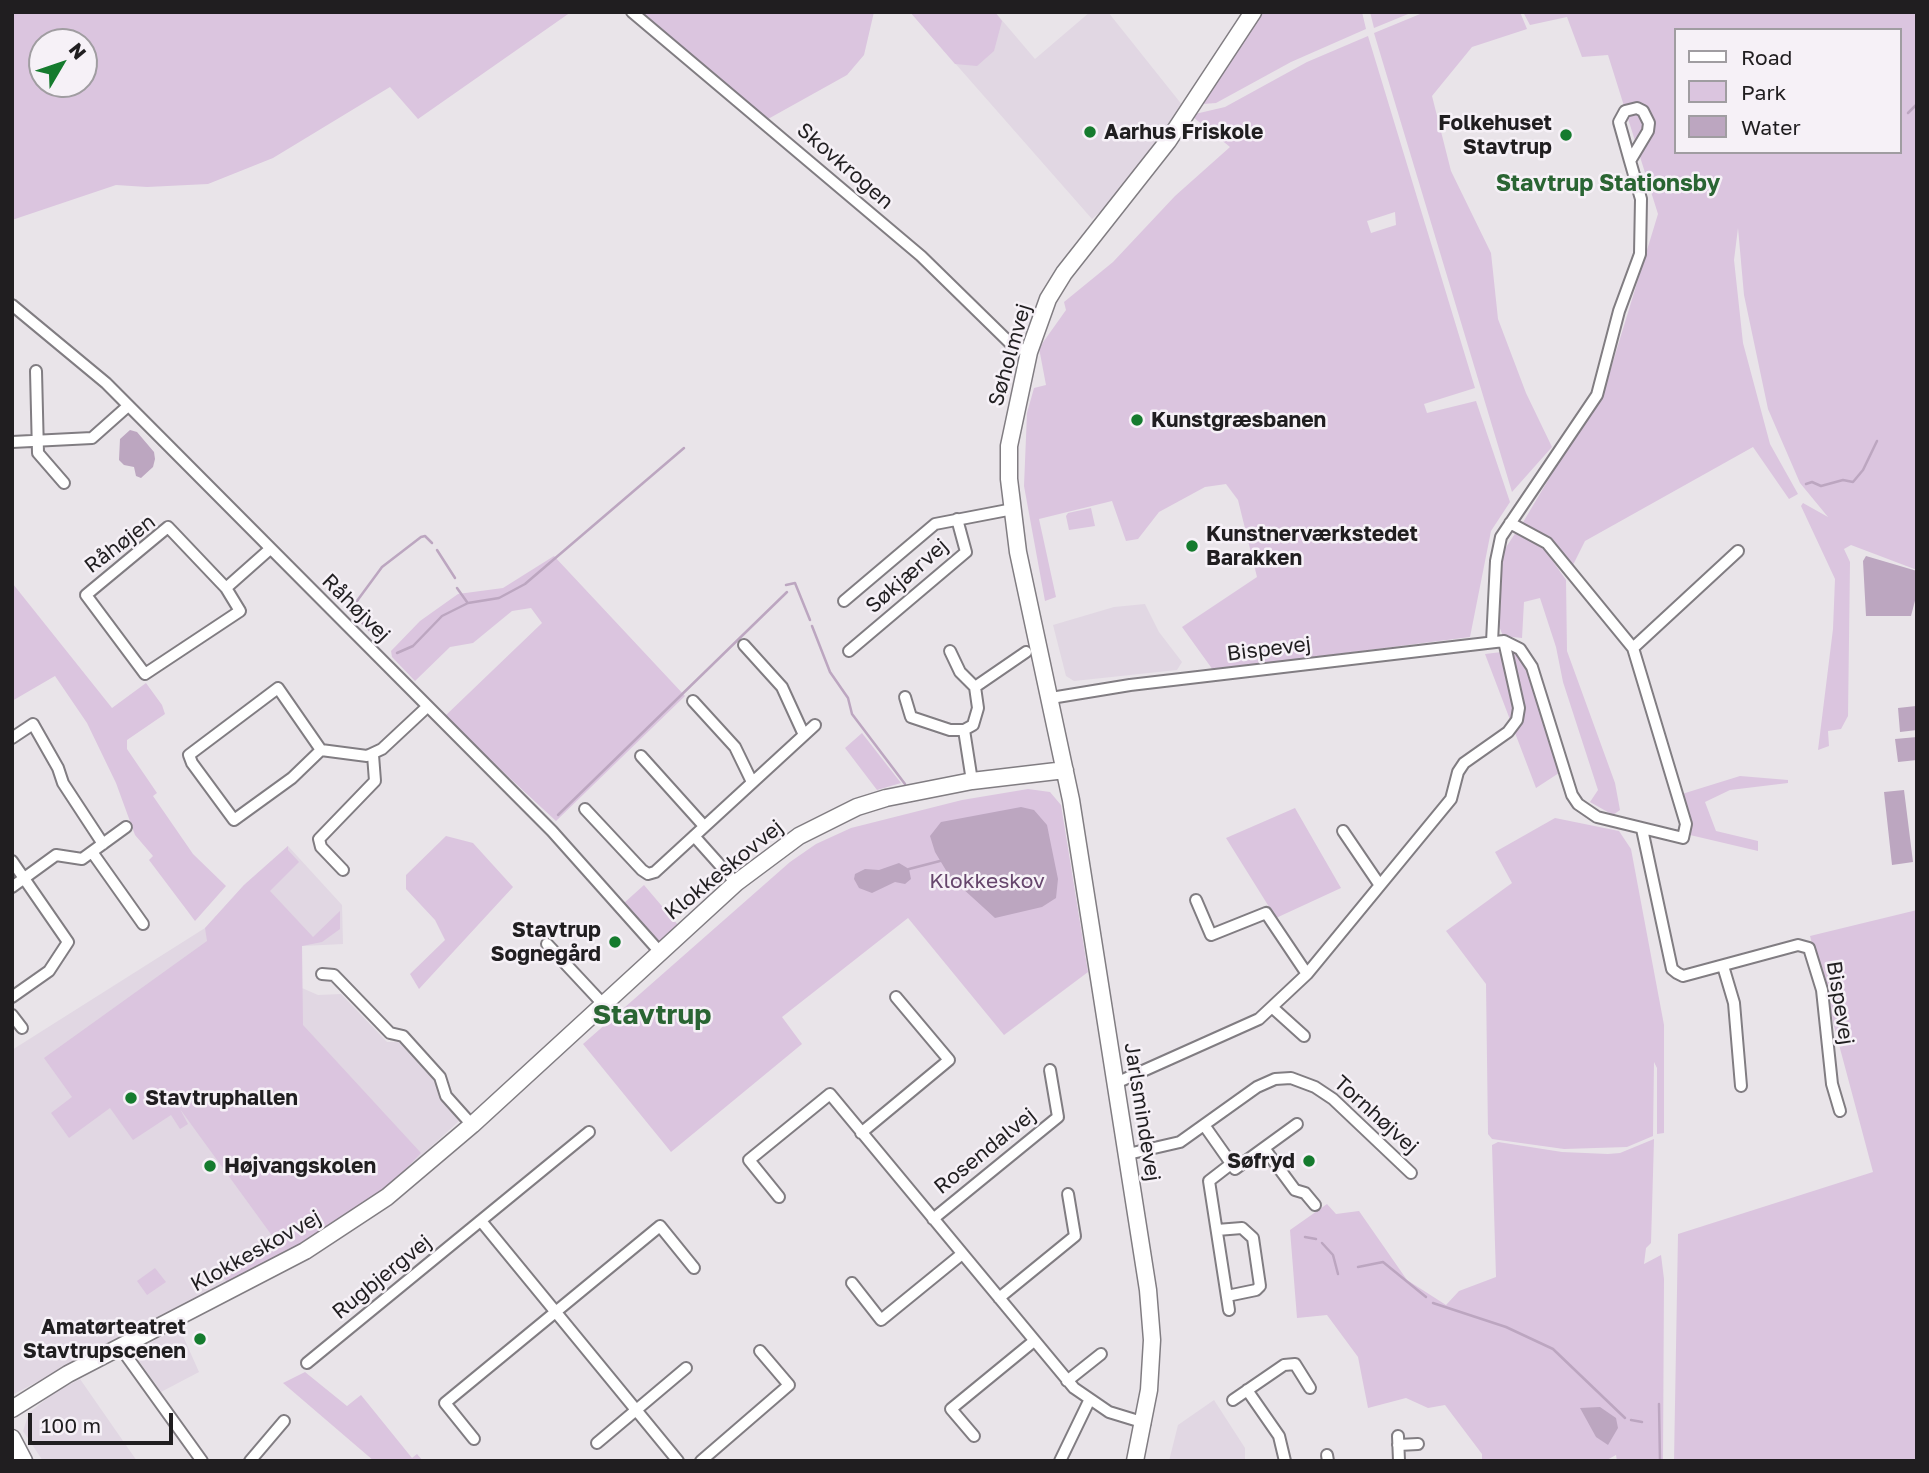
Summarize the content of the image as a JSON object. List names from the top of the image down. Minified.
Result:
{"streets":{"street":["Skovkrogen","Søholmvej","Råhøjen","Søkjærvej","Råhøjvej","Bispevej","Klokkeskovvej","Jarlsmindevej","Tornhøjvej","Rosendalvej","Rugbjergvej"]},"crossings":[["Skovkrogen","Søholmvej"],["Søholmvej","Søkjærvej"],["Søholmvej","Bispevej"],["Søholmvej","Klokkeskovvej"],["Søholmvej","Jarlsmindevej"],["Råhøjvej","Klokkeskovvej"],["Klokkeskovvej","Jarlsmindevej"],["Jarlsmindevej","Tornhøjvej"],["Jarlsmindevej","Rosendalvej"]],"districts":["Stavtrup Stationsby","Stavtrup"],"parks":["Klokkeskov"],"places":["Aarhus Friskole","Folkehuset Stavtrup","Kunstgræsbanen","Kunstnerværkstedet Barakken","Stavtrup Sognegård","Stavtruphallen","Søfryd","Højvangskolen","Amatørteatret Stavtrupscenen"],"legend":["Road","Park","Water"],"scale_bar":"100 m","north":"top right"}
